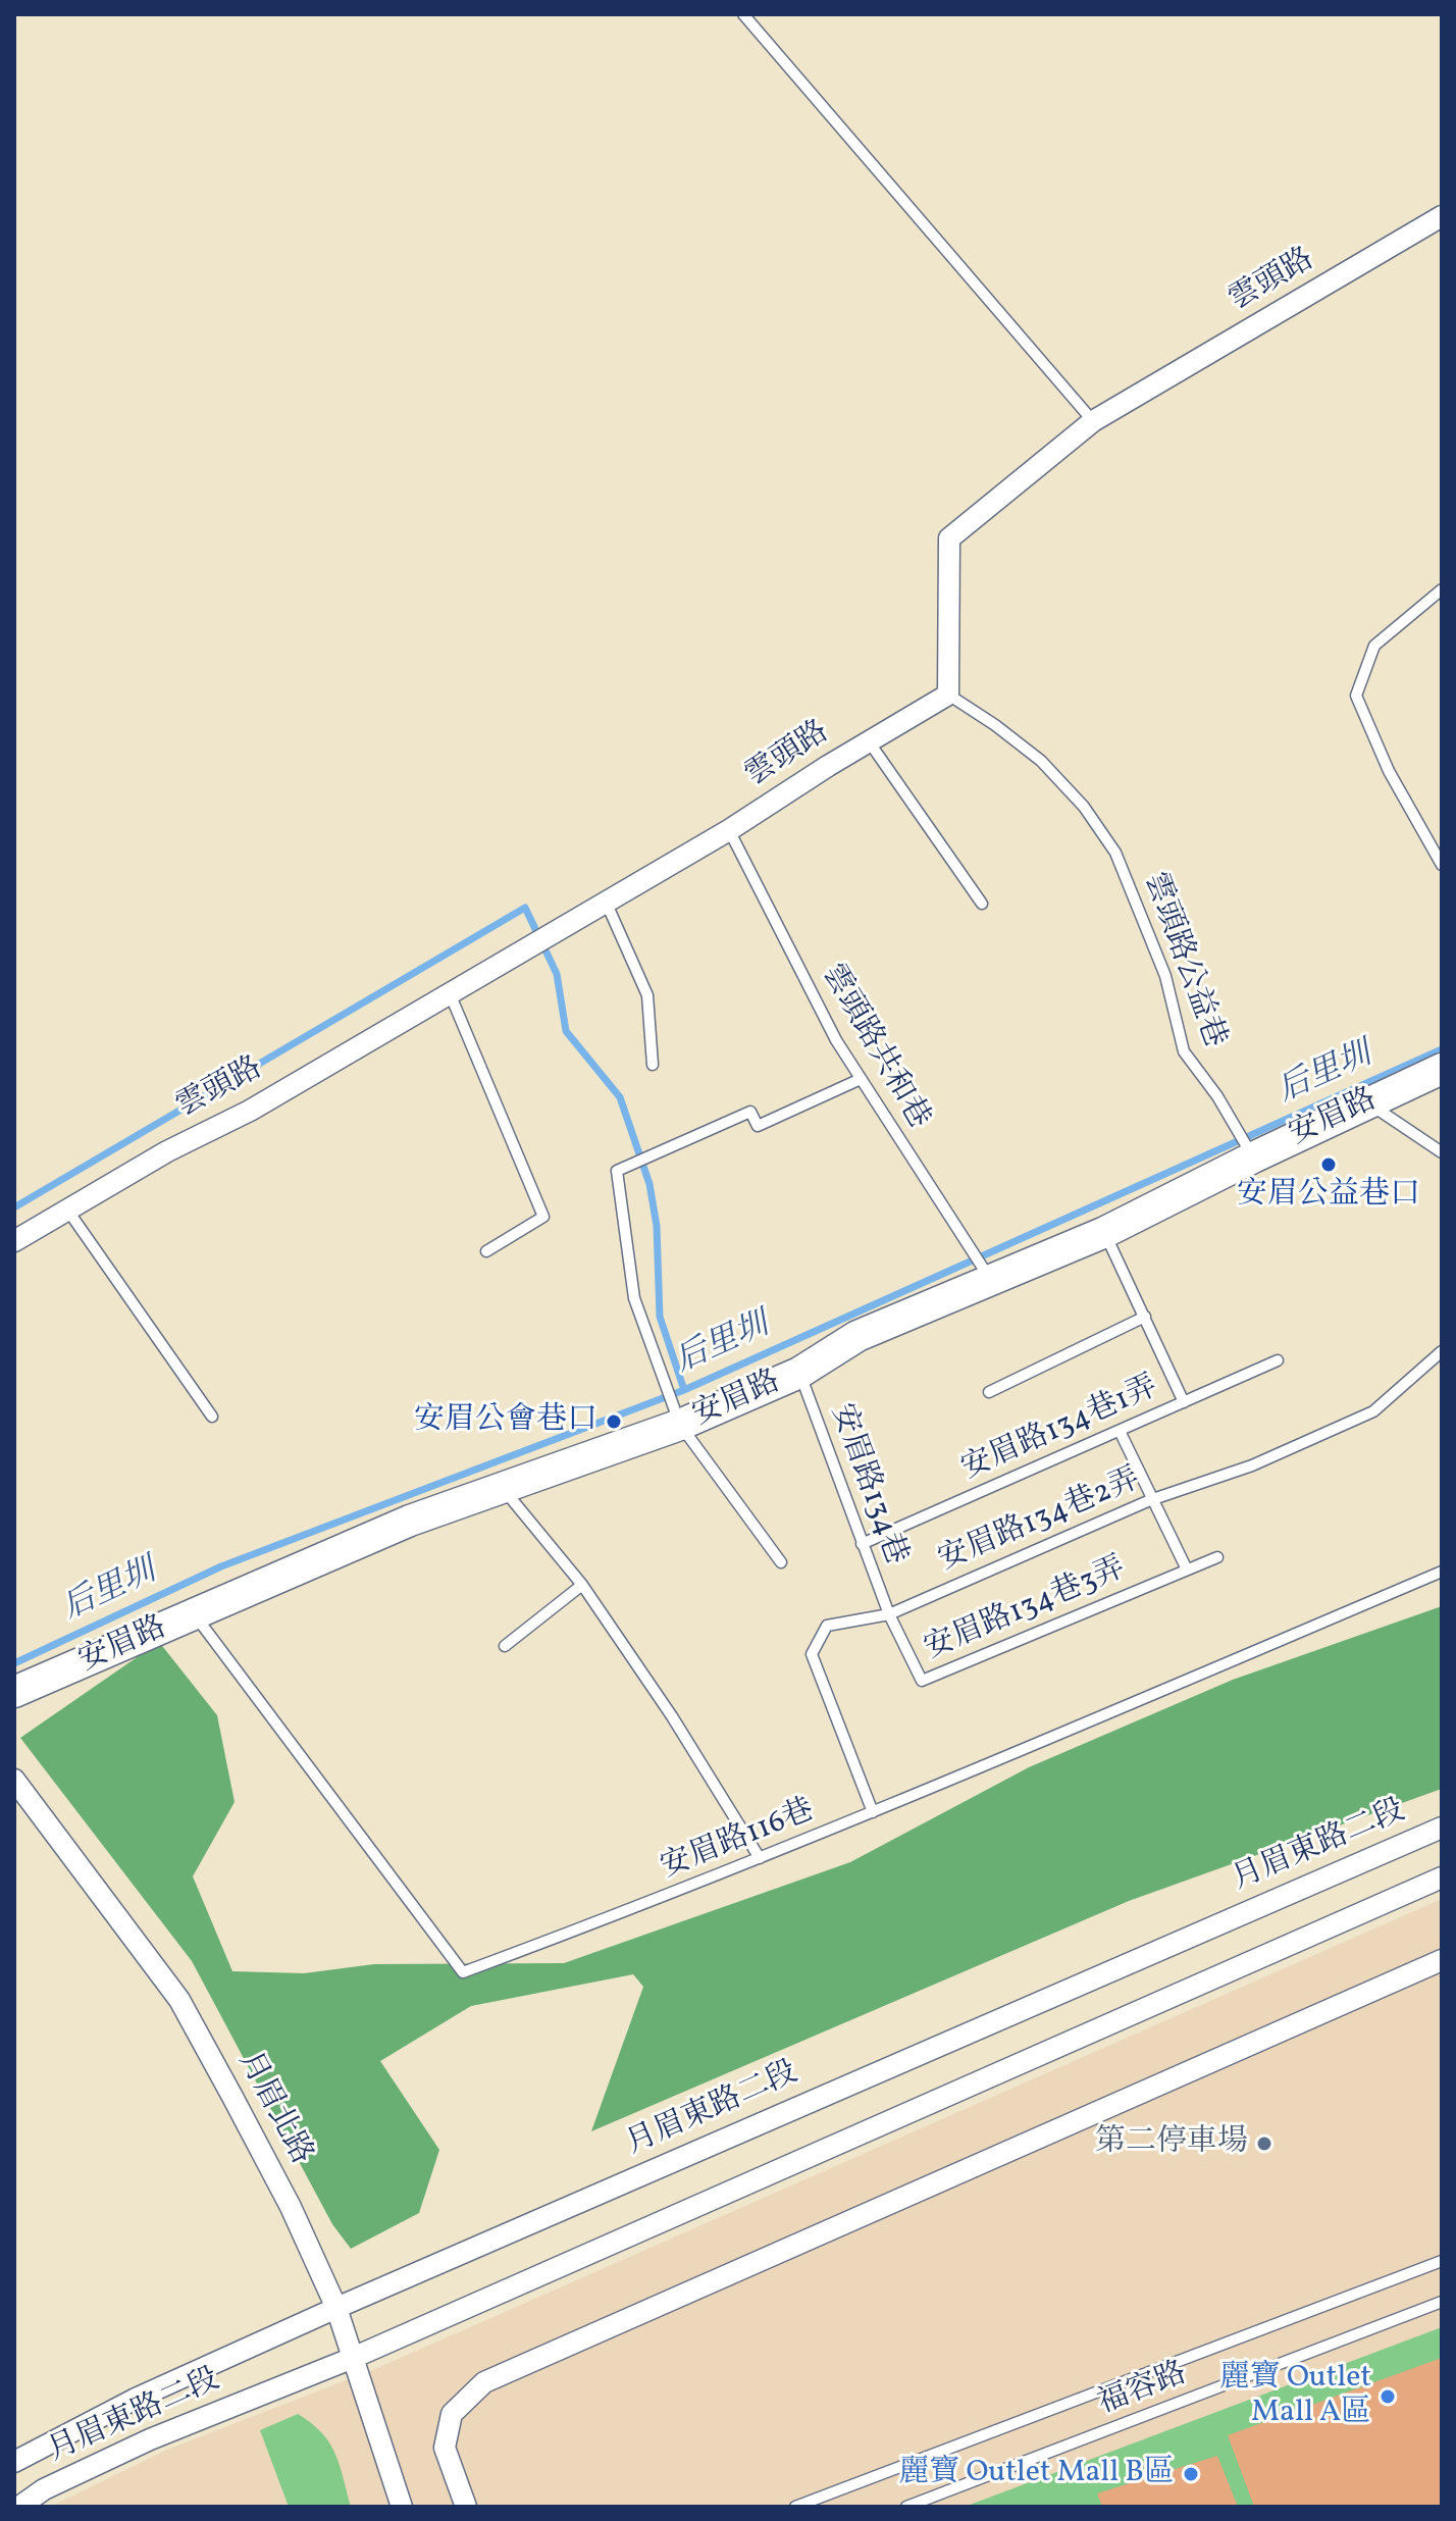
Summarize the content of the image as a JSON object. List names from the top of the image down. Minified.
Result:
{"streets":{"street":["雲頭路","安眉路","月眉東路二段","月眉北路"],"lane":["雲頭路公益巷","雲頭路共和巷","安眉路134巷1弄","安眉路134巷","安眉路134巷2弄","安眉路134巷3弄","安眉路116巷","福容路"]},"crossings":[["雲頭路","雲頭路公益巷"],["雲頭路","雲頭路共和巷"],["雲頭路公益巷","安眉路"],["雲頭路共和巷","安眉路"],["安眉路","安眉路134巷"],["安眉路","安眉路116巷"],["安眉路134巷1弄","安眉路134巷"],["安眉路134巷","安眉路134巷2弄"],["安眉路134巷","安眉路134巷3弄"],["安眉路134巷2弄","安眉路134巷3弄"],["安眉路134巷2弄","安眉路116巷"],["月眉東路二段","月眉北路"]],"water":["后里圳"],"places":["安眉公益巷口","安眉公會巷口","第二停車場","麗寶 Outlet Mall A區","麗寶 Outlet Mall B區"]}
